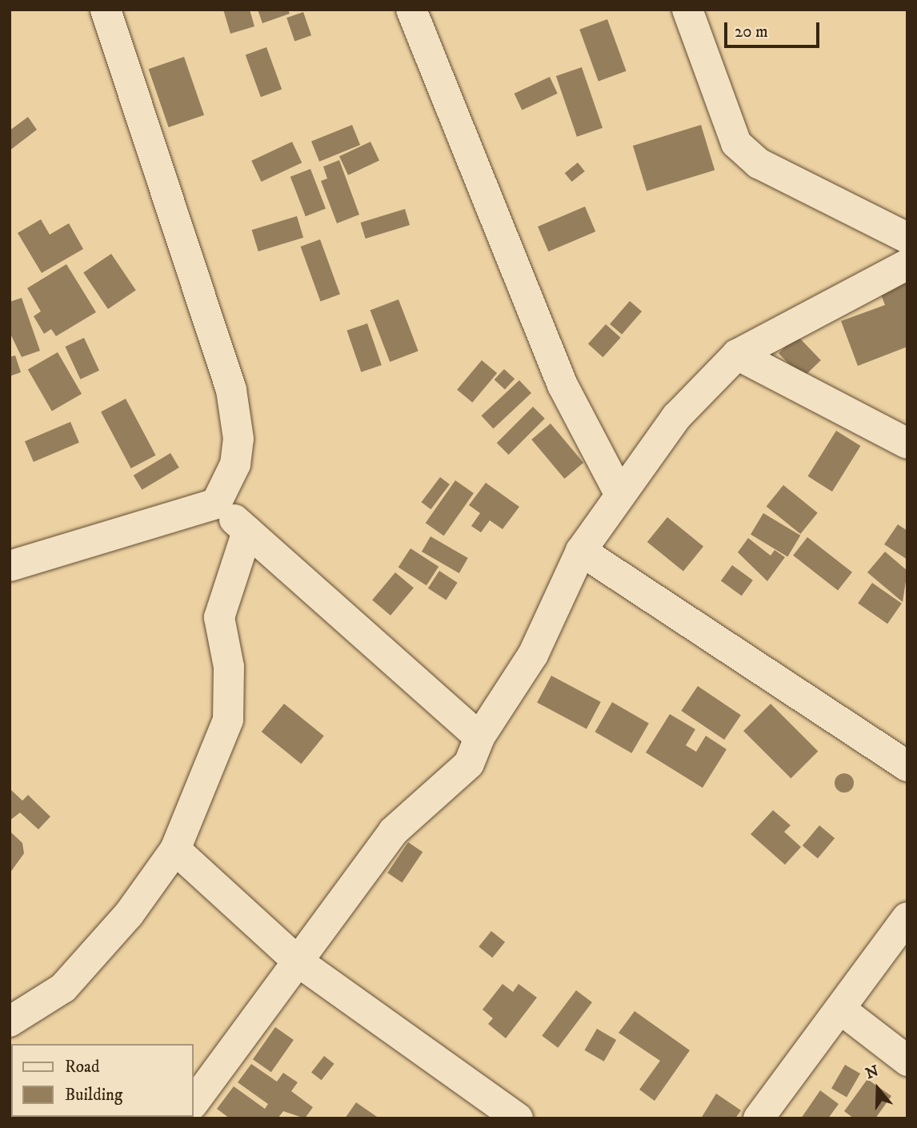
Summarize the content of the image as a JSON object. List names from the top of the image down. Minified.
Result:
{"legend":["Road","Building"],"scale_bar":"20 m","north":"top"}
